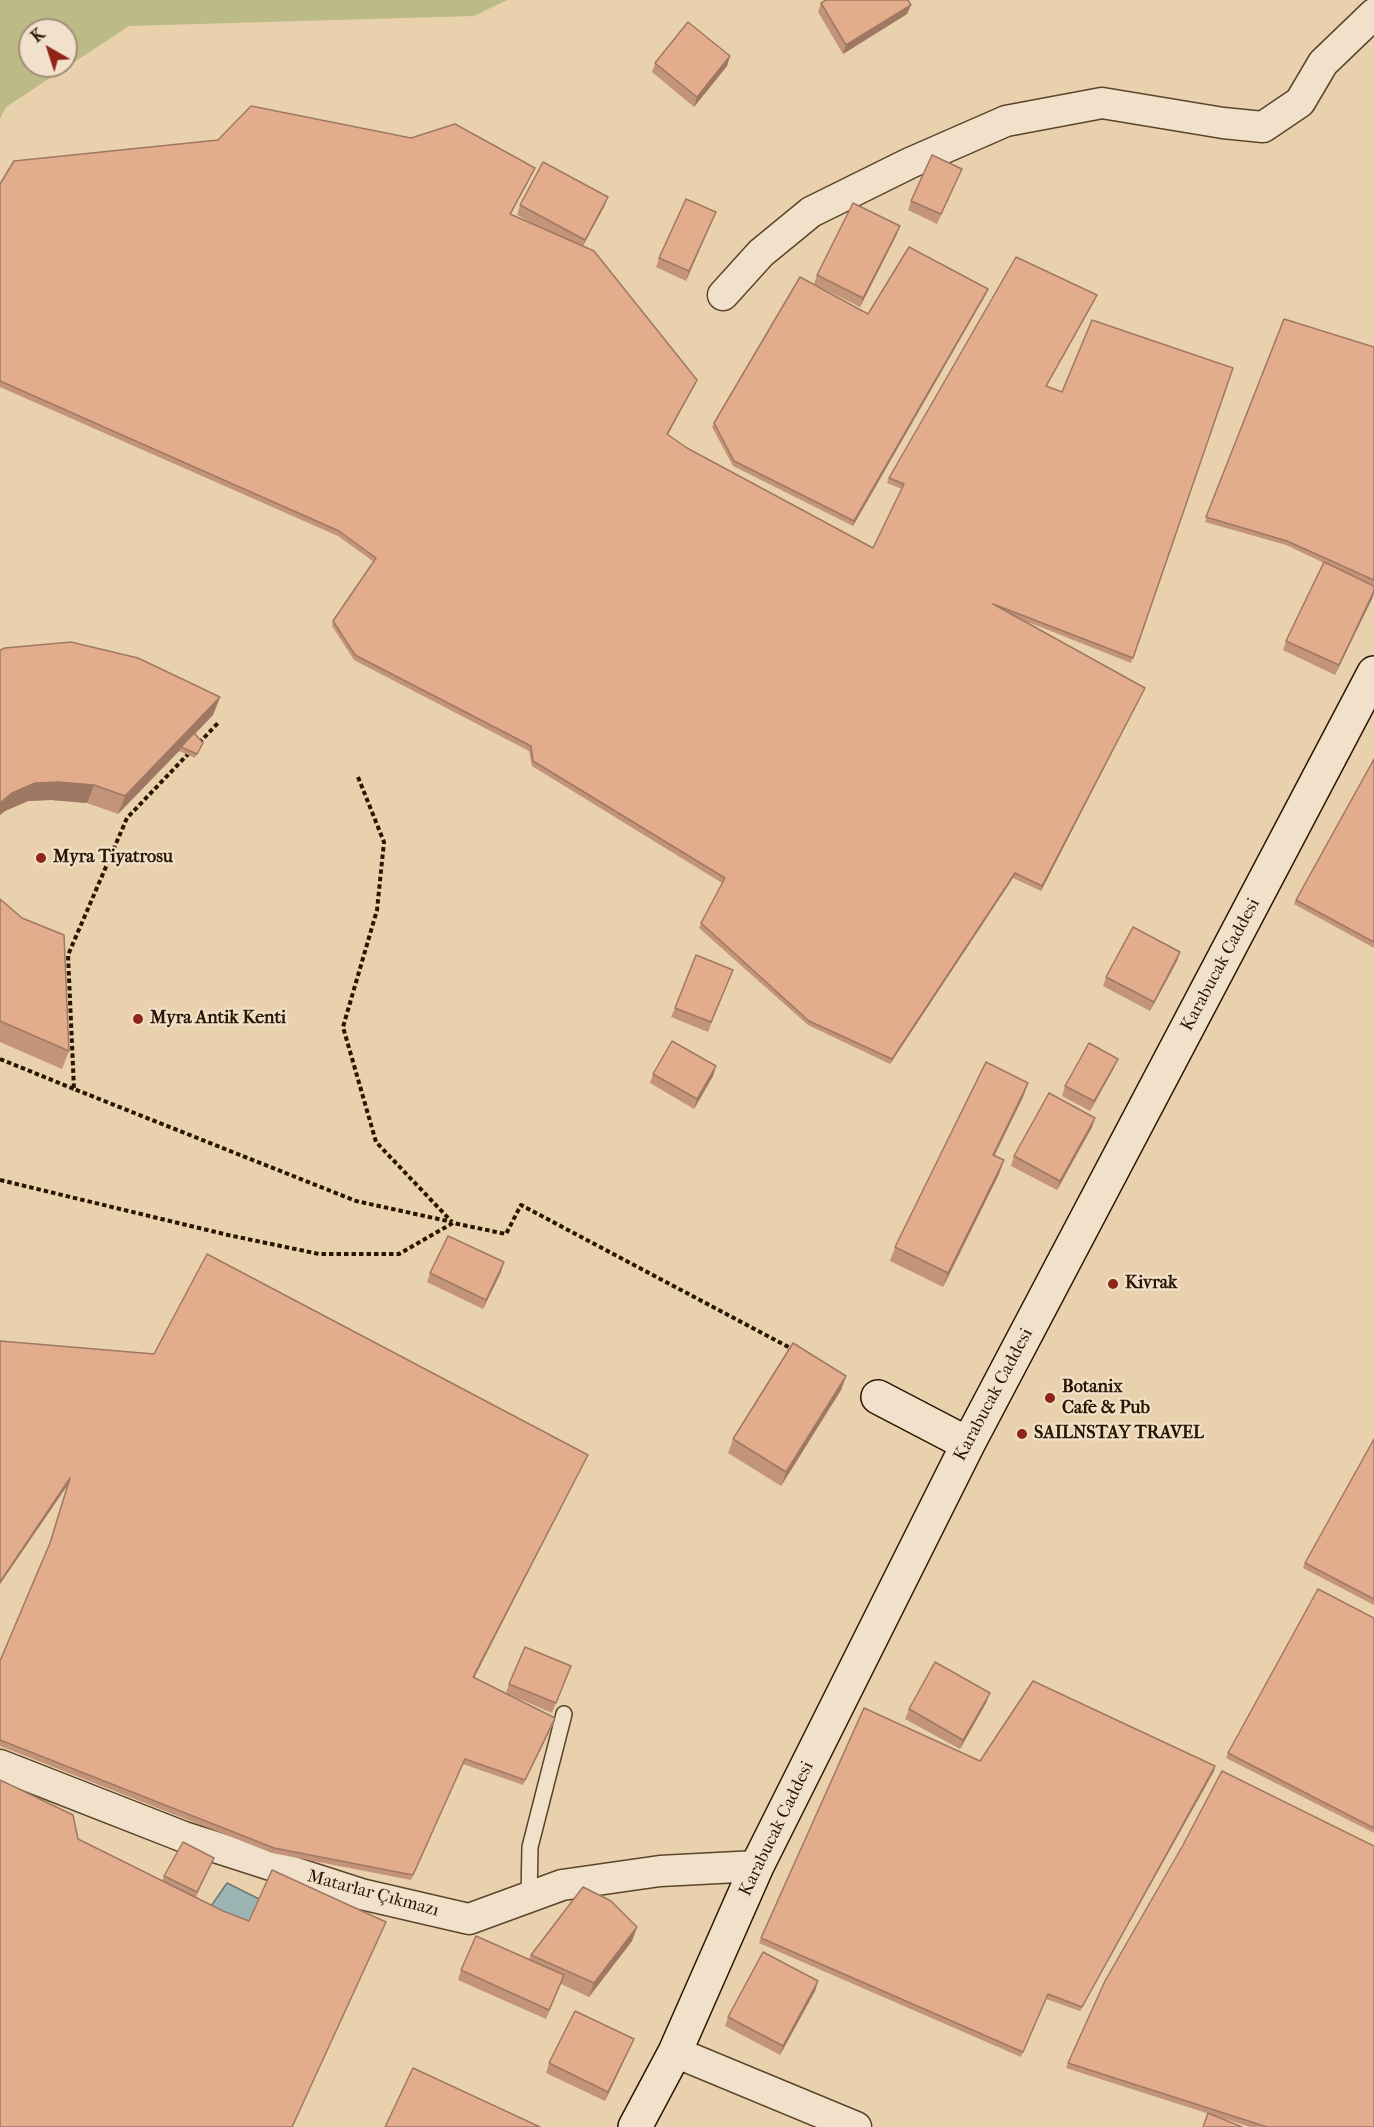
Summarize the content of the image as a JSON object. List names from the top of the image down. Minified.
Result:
{"streets":{"street":["Karabucak Caddesi","Matarlar Çıkmazı"]},"crossings":[["Karabucak Caddesi","Matarlar Çıkmazı"]],"places":["Myra Tiyatrosu","Myra Antik Kenti","Kivrak","Botanix Cafe & Pub","SAILNSTAY TRAVEL"],"north":"top left"}
